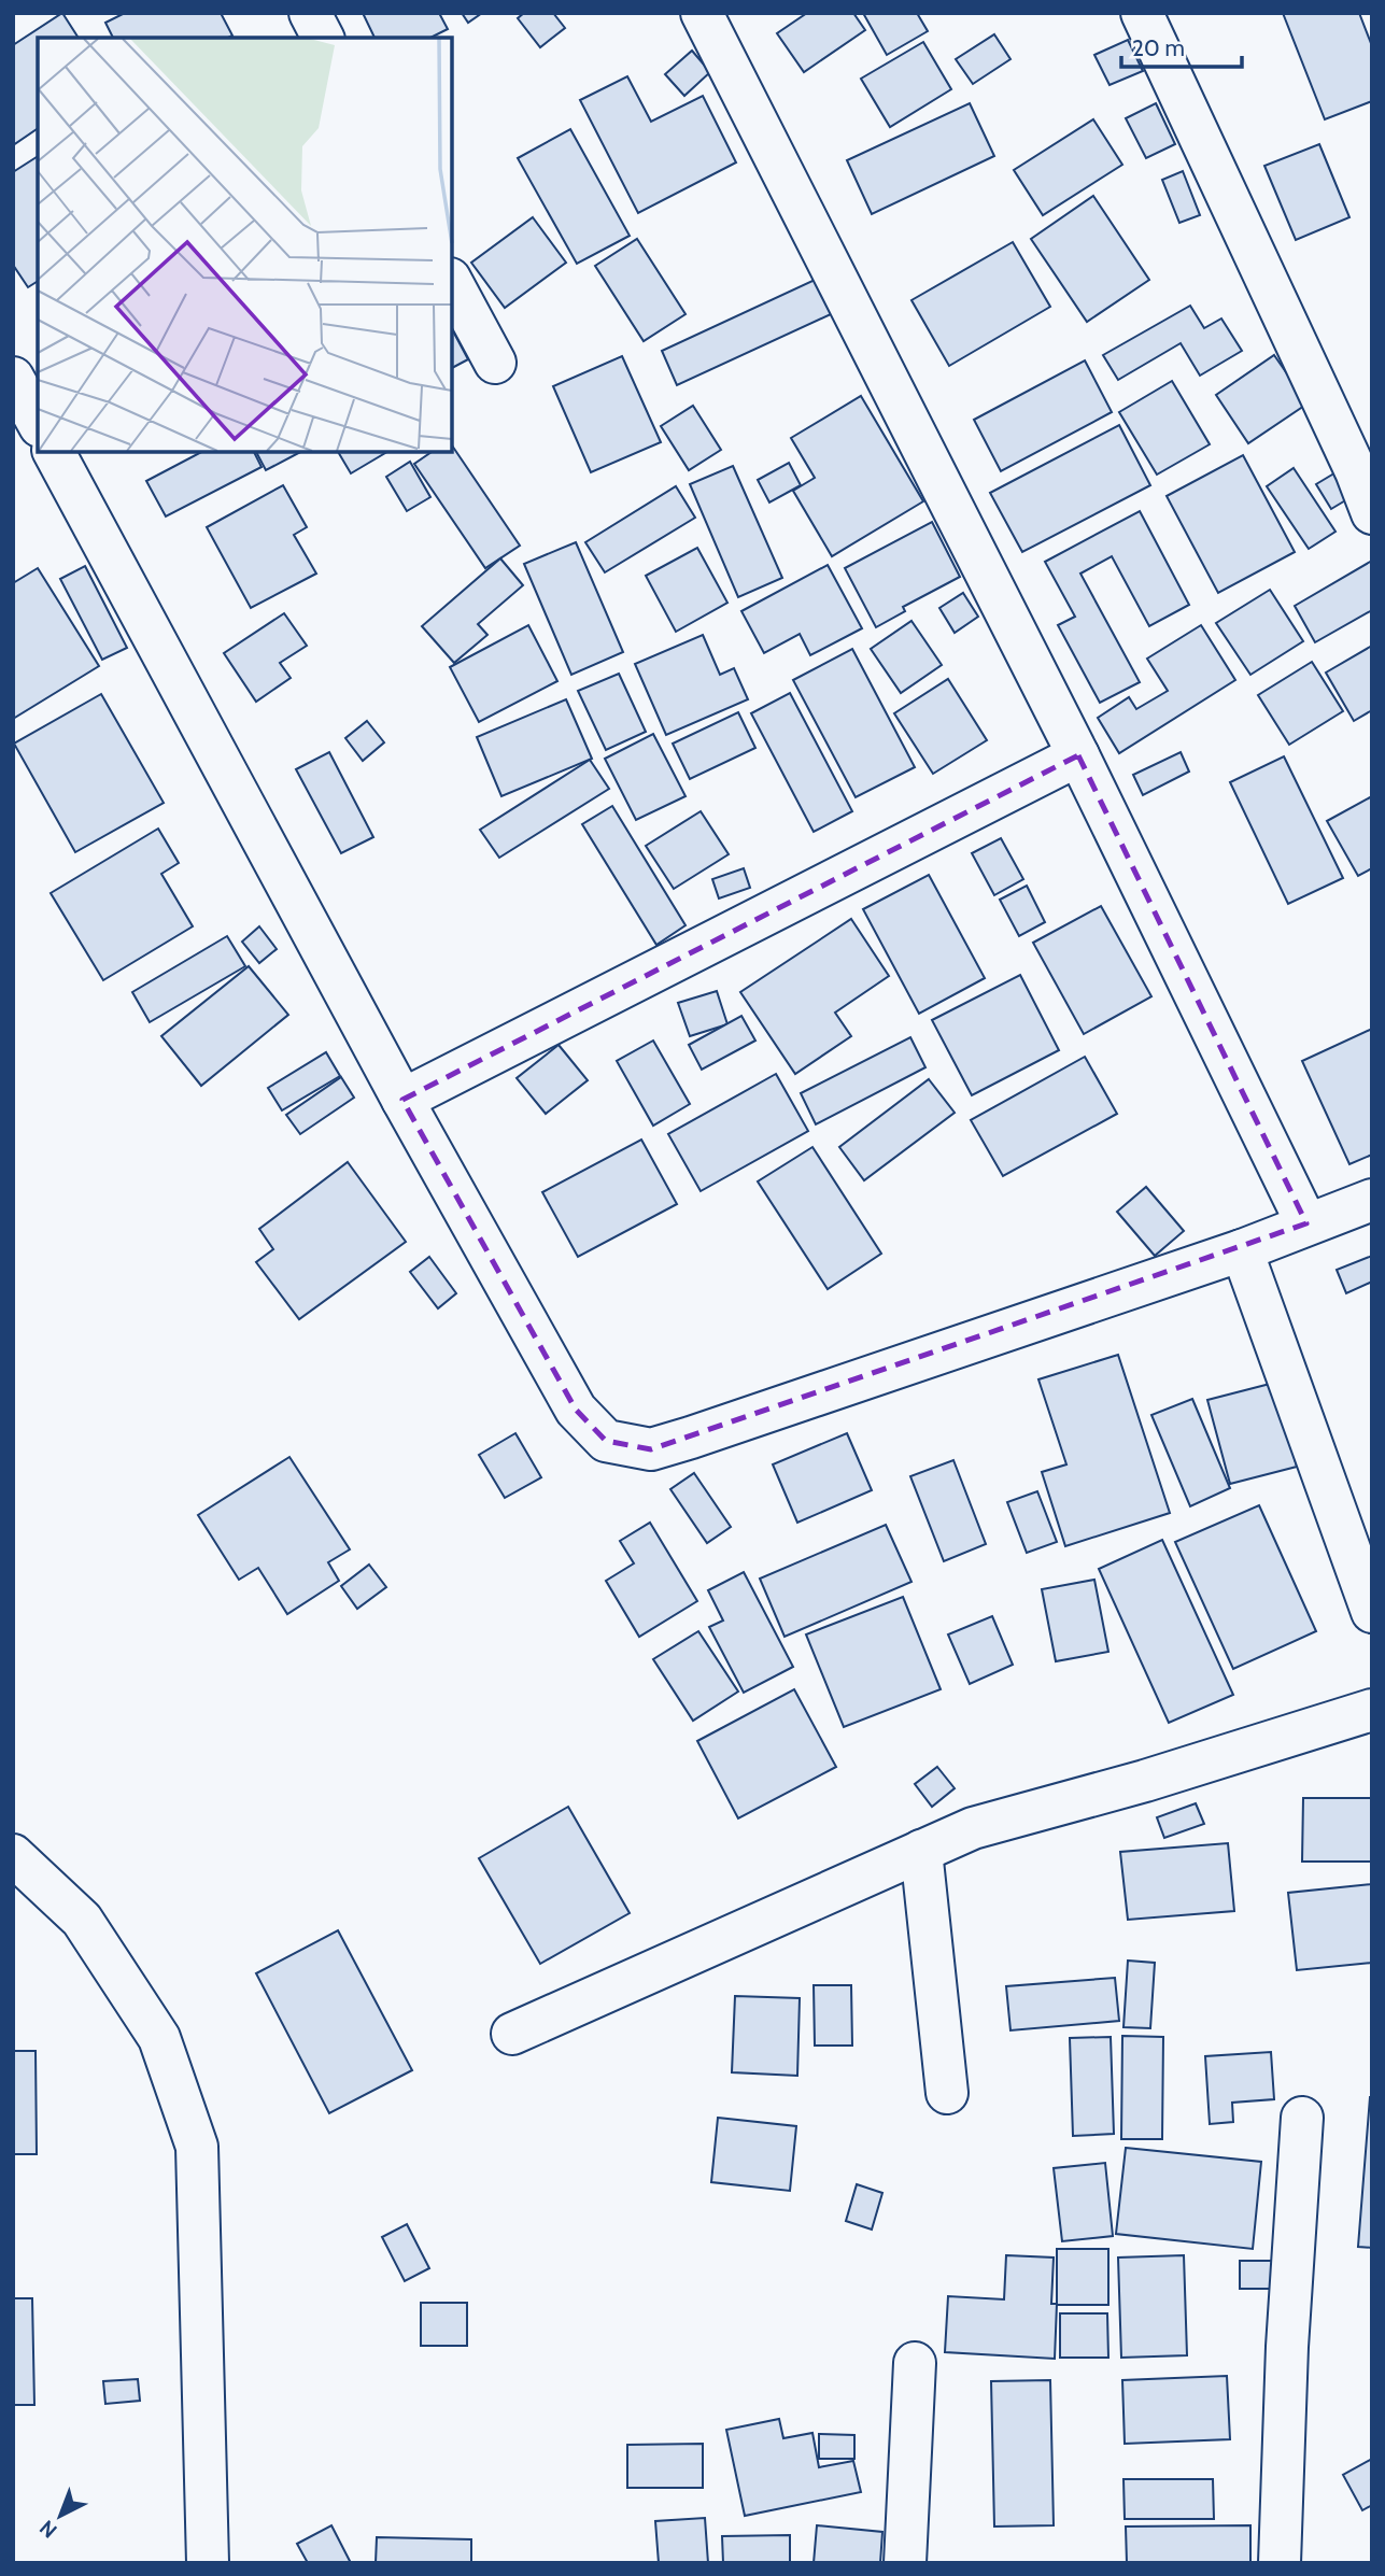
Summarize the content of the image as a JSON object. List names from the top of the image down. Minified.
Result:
{"scale_bar":"20 m","north":"bottom left"}
